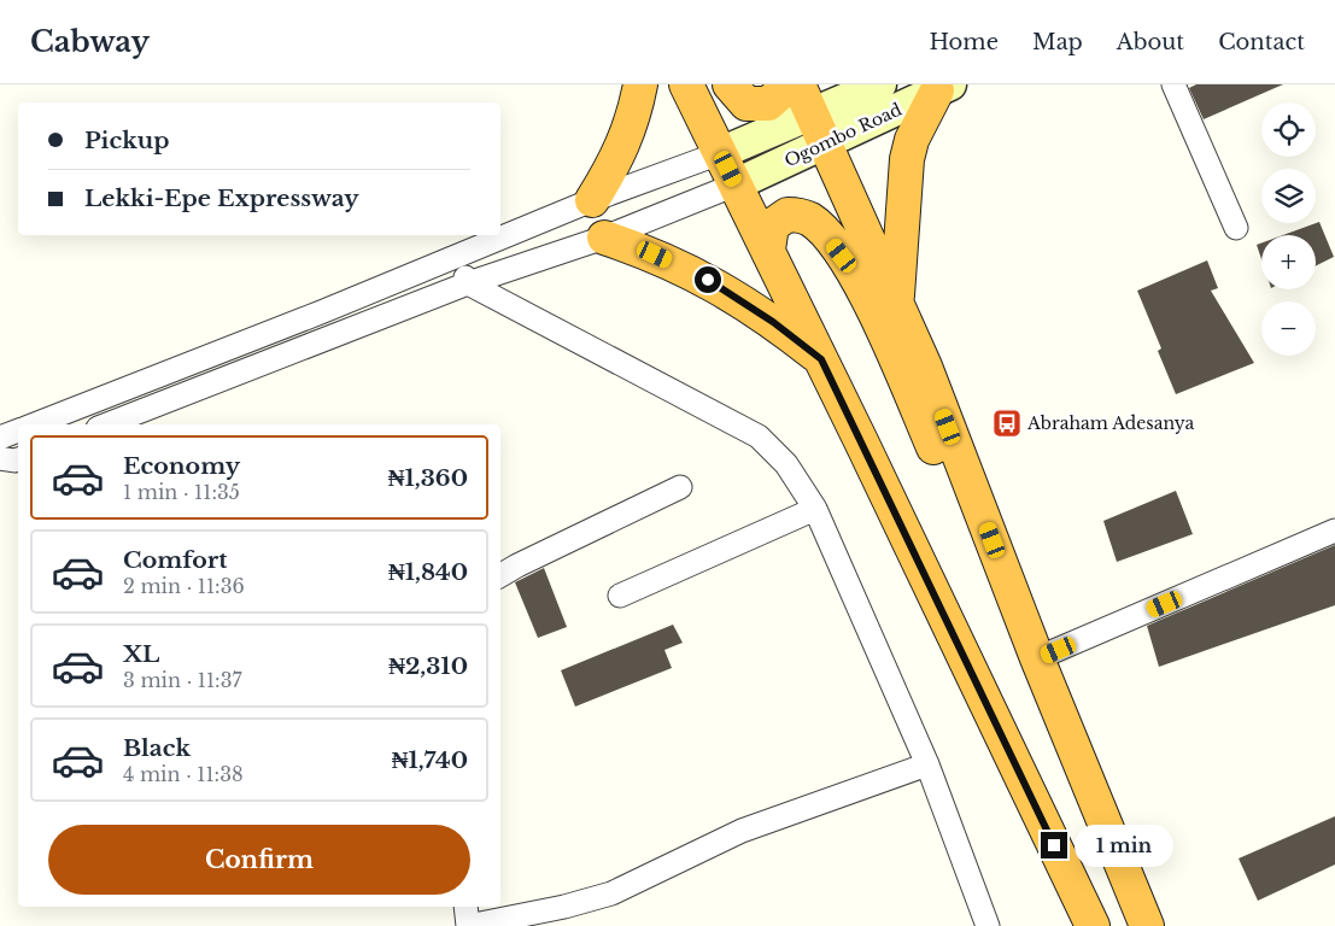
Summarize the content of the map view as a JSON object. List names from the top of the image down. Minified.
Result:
{"streets":{"main road":["Ogombo Road"]},"places":{"bus stop":["Abraham Adesanya"]},"page":{"header":"Cabway","nav":["Home","Map","About","Contact"],"map_buttons":["+","−"],"banner":["Pickup","Lekki-Epe Expressway"],"list":[{"name":"Economy","note":"1 min · 11:35","value":"₦1,360"},{"name":"Comfort","note":"2 min · 11:36","value":"₦1,840"},{"name":"XL","note":"3 min · 11:37","value":"₦2,310"},{"name":"Black","note":"4 min · 11:38","value":"₦1,740"}],"buttons":"Confirm","bubble":"1 min"}}
